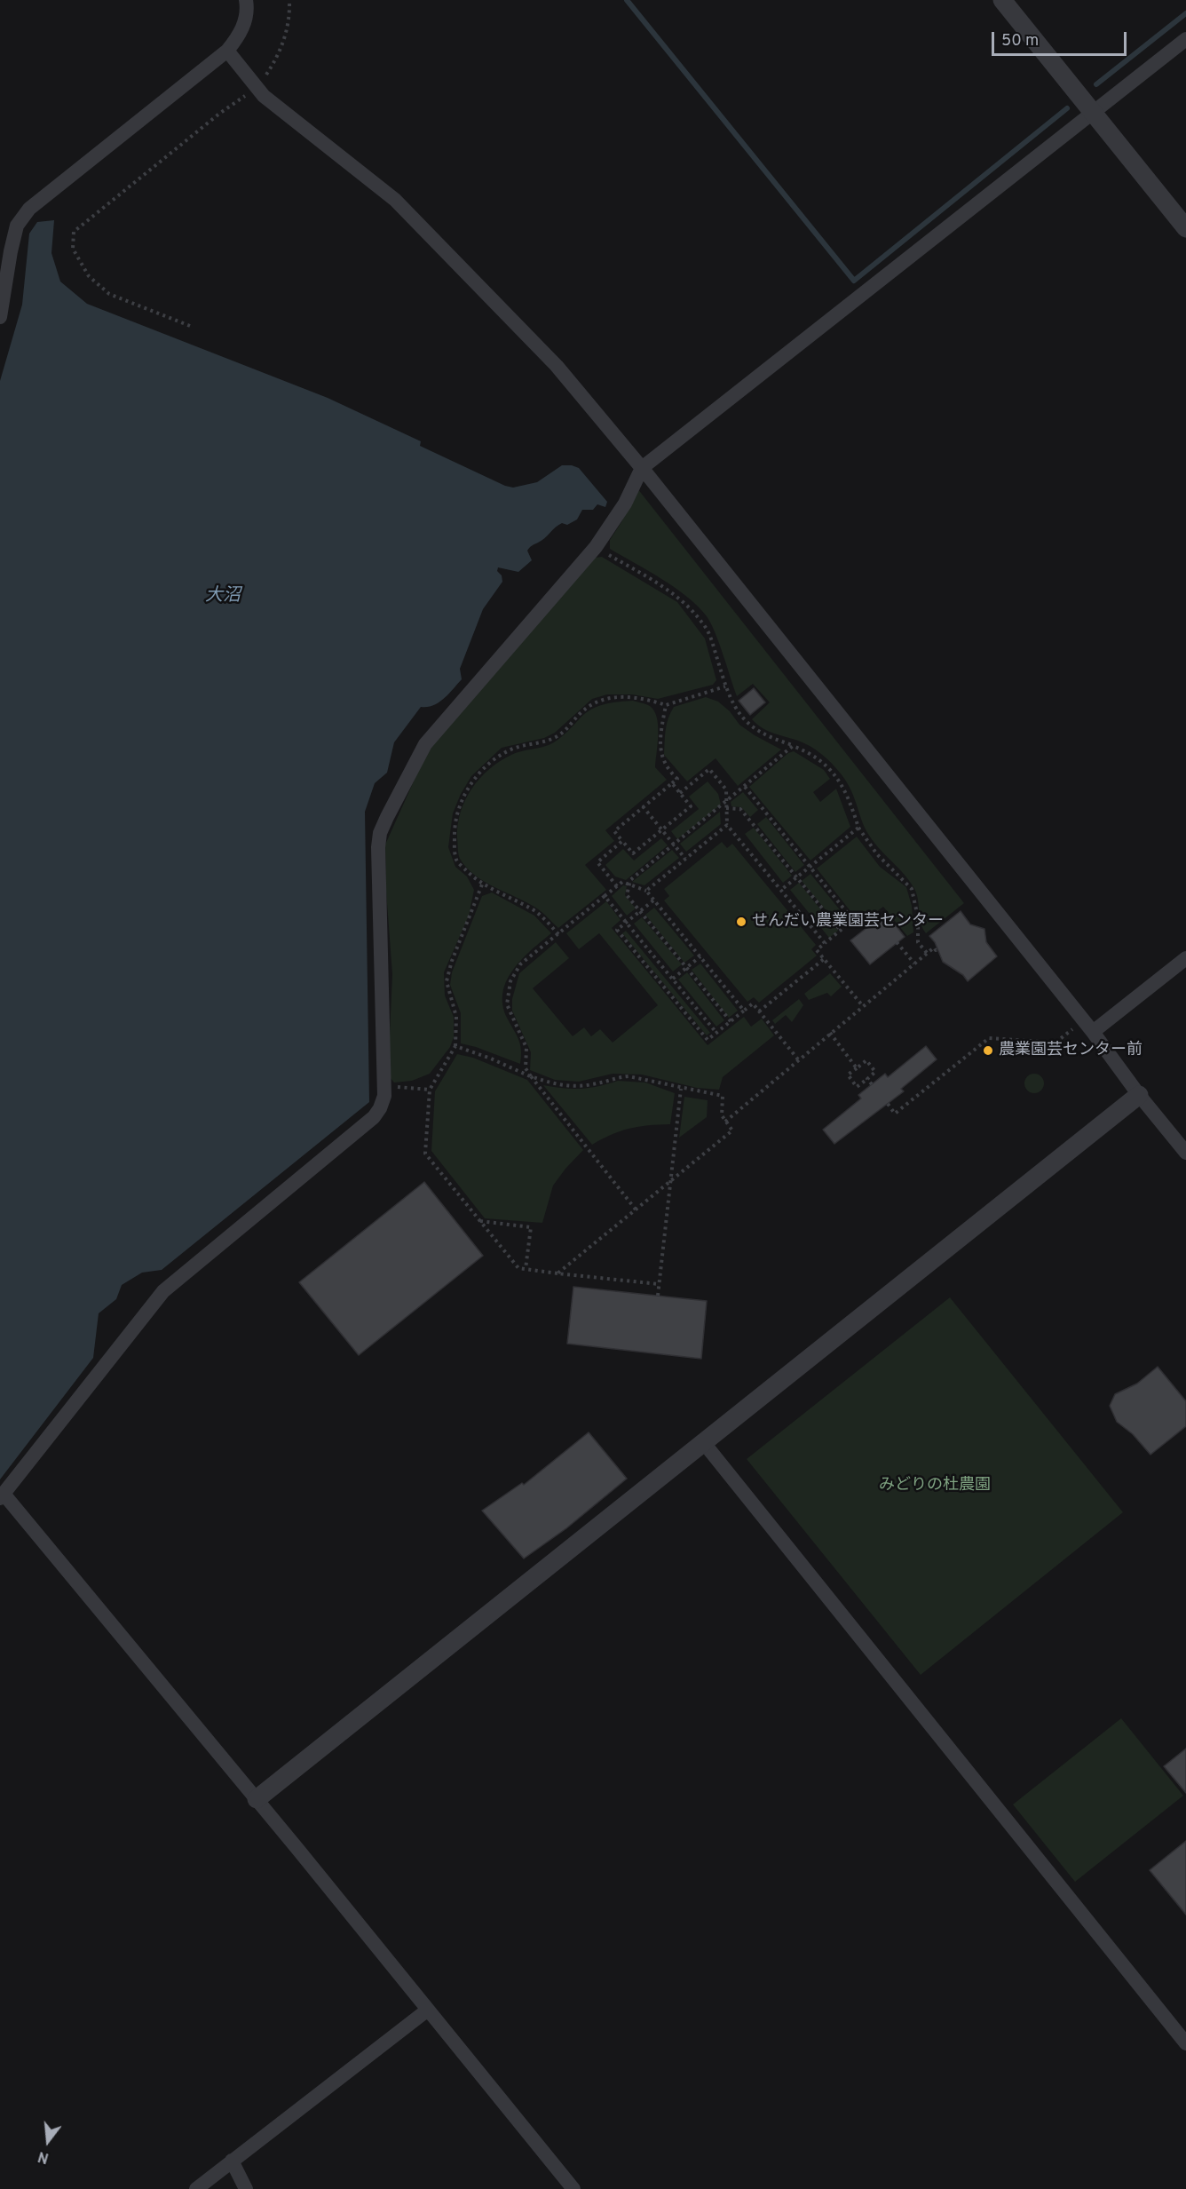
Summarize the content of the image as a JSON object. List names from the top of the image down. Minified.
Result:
{"water":["大沼"],"parks":["みどりの杜農園"],"places":["せんだい農業園芸センター","農業園芸センター前"],"scale_bar":"50 m","north":"bottom"}
